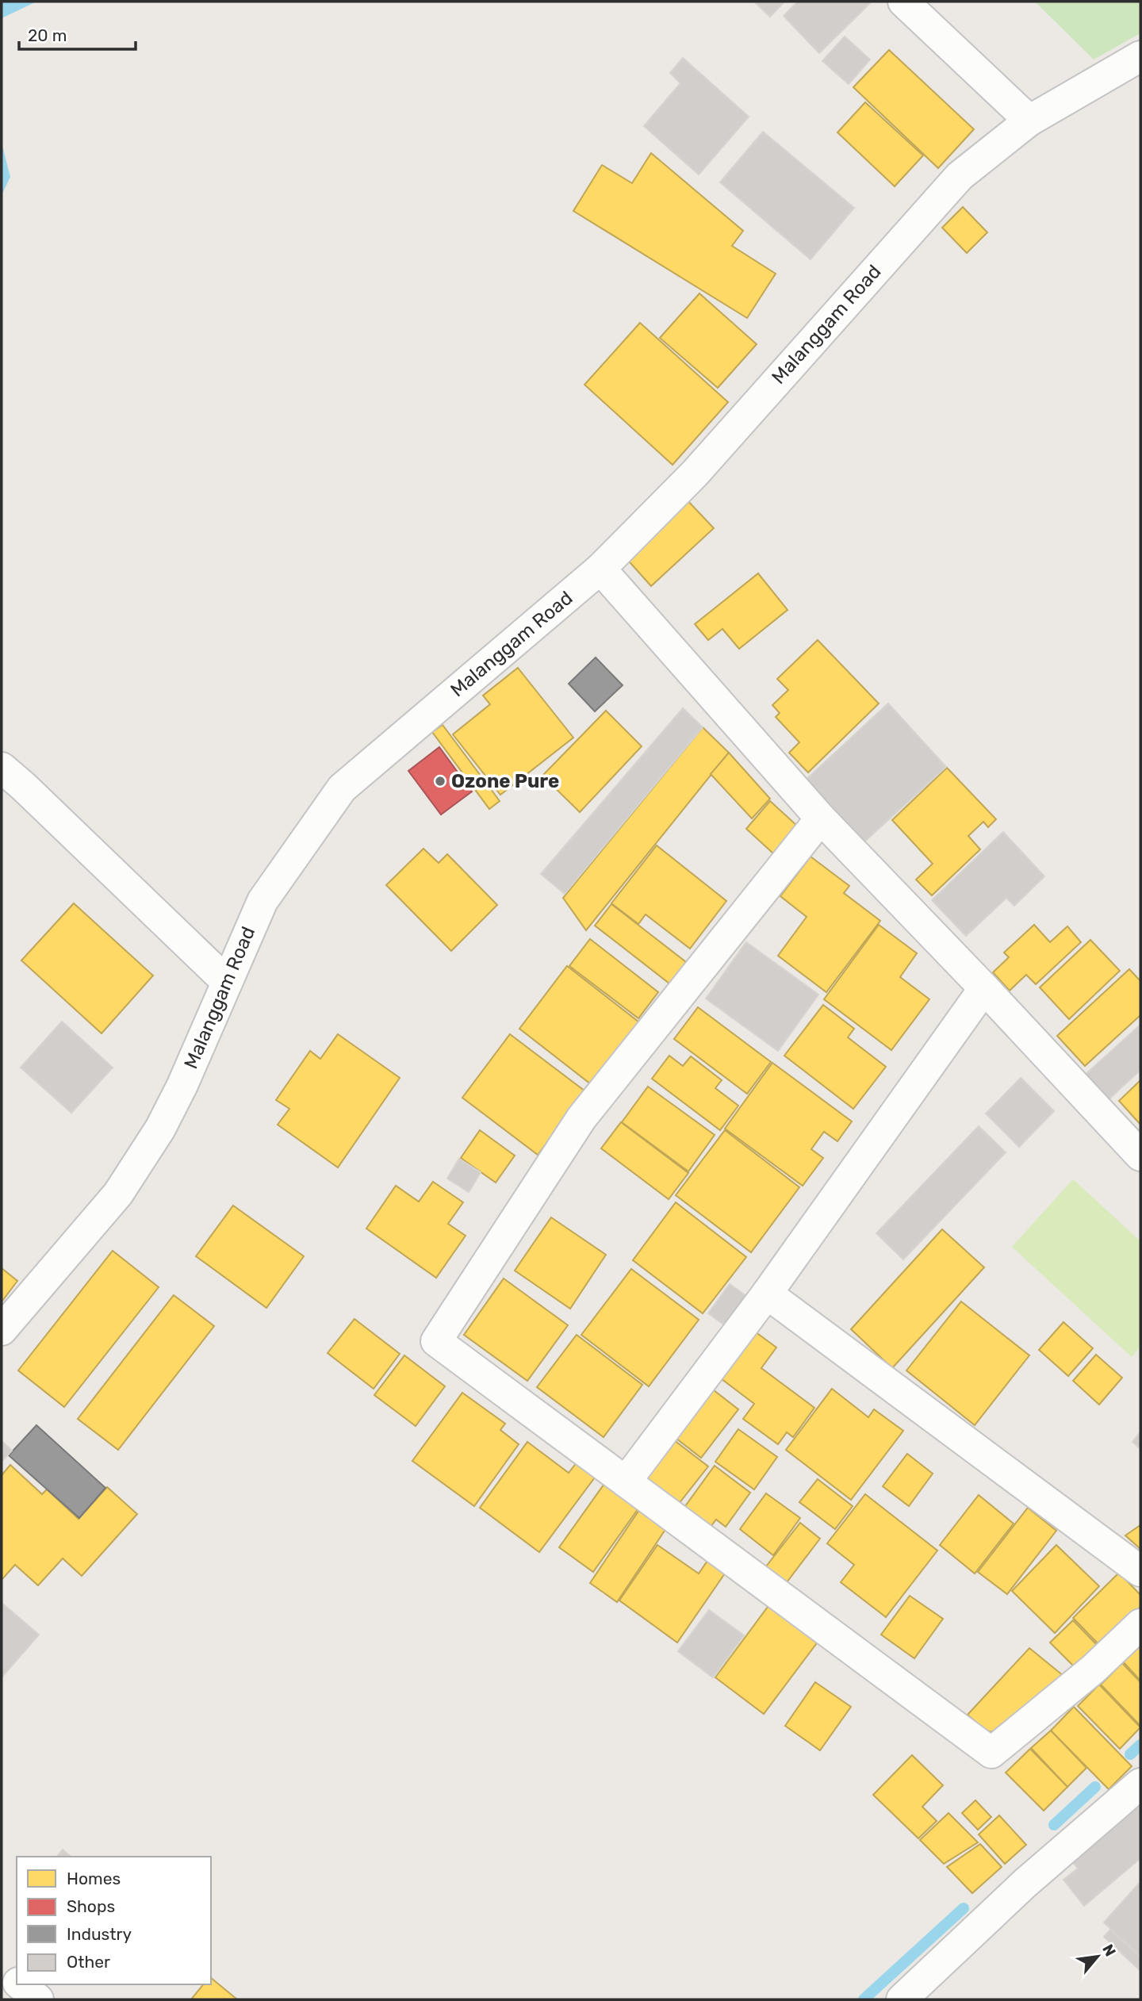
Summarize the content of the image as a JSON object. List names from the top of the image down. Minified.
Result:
{"streets":{"street":["Malanggam Road"]},"places":["Ozone Pure"],"legend":["Homes","Shops","Industry","Other"],"scale_bar":"20 m","north":"top right"}
